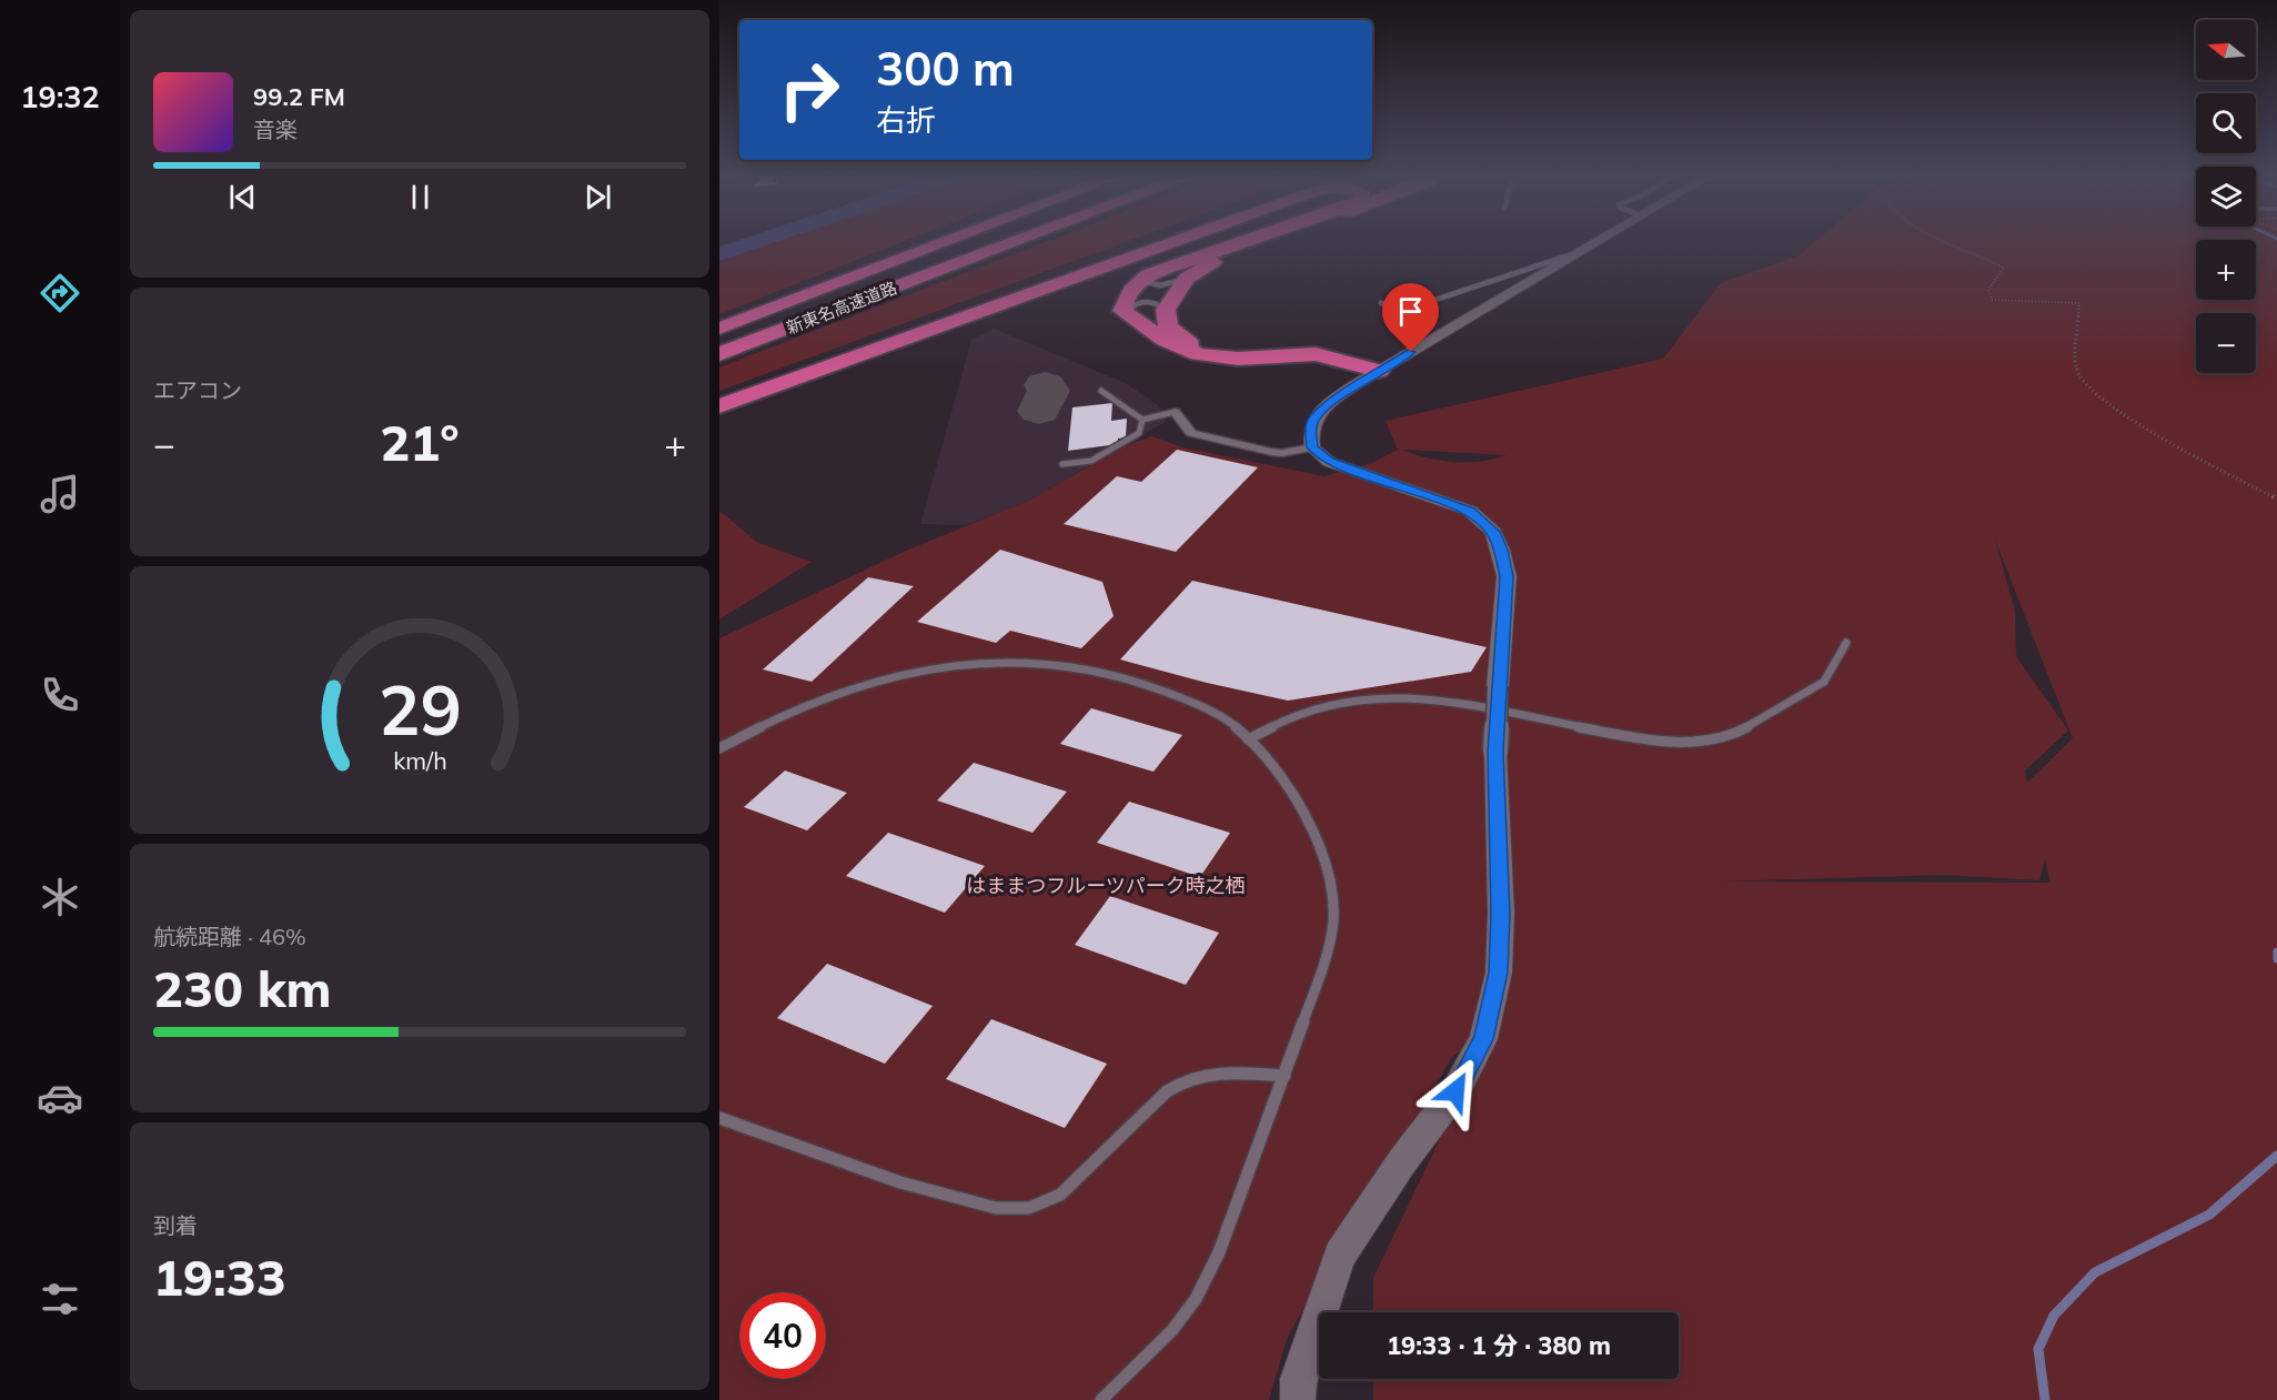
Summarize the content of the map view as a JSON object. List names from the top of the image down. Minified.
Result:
{"streets":{"highway":["新東名高速道路"]},"parks":["はままつフルーツパーク時之栖"],"north":"left","page":{"tabs":"19:32","map_buttons":["+","−"],"turn":["300 m","右折"],"song":["99.2 FM","音楽"],"tile":["エアコン",["航続距離 · 46%","230 km"],["到着","19:33"]],"heat":["−","21°","+"],"limit":"40","trip":"19:33 · 1 分 · 380 m","gauge":["29","km/h"]}}
